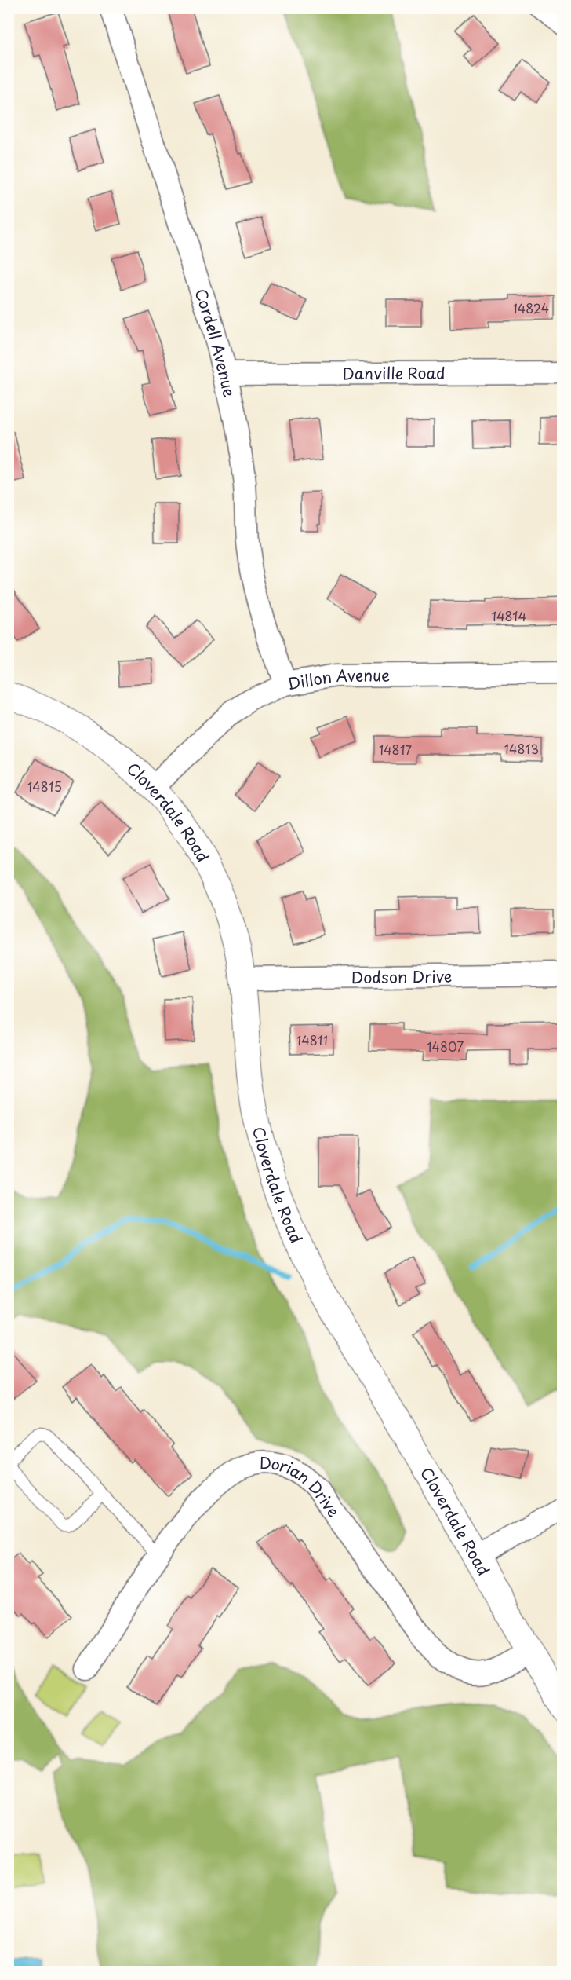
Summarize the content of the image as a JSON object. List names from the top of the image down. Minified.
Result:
{"streets":{"street":["Cordell Avenue","Danville Road","Dillon Avenue","Cloverdale Road","Dodson Drive","Dorian Drive"]},"crossings":[["Cordell Avenue","Danville Road"],["Cordell Avenue","Dillon Avenue"],["Dillon Avenue","Cloverdale Road"],["Cloverdale Road","Dodson Drive"],["Cloverdale Road","Dorian Drive"]],"house_numbers":["14824","14814","14813","14817","14815","14811","14807"]}
